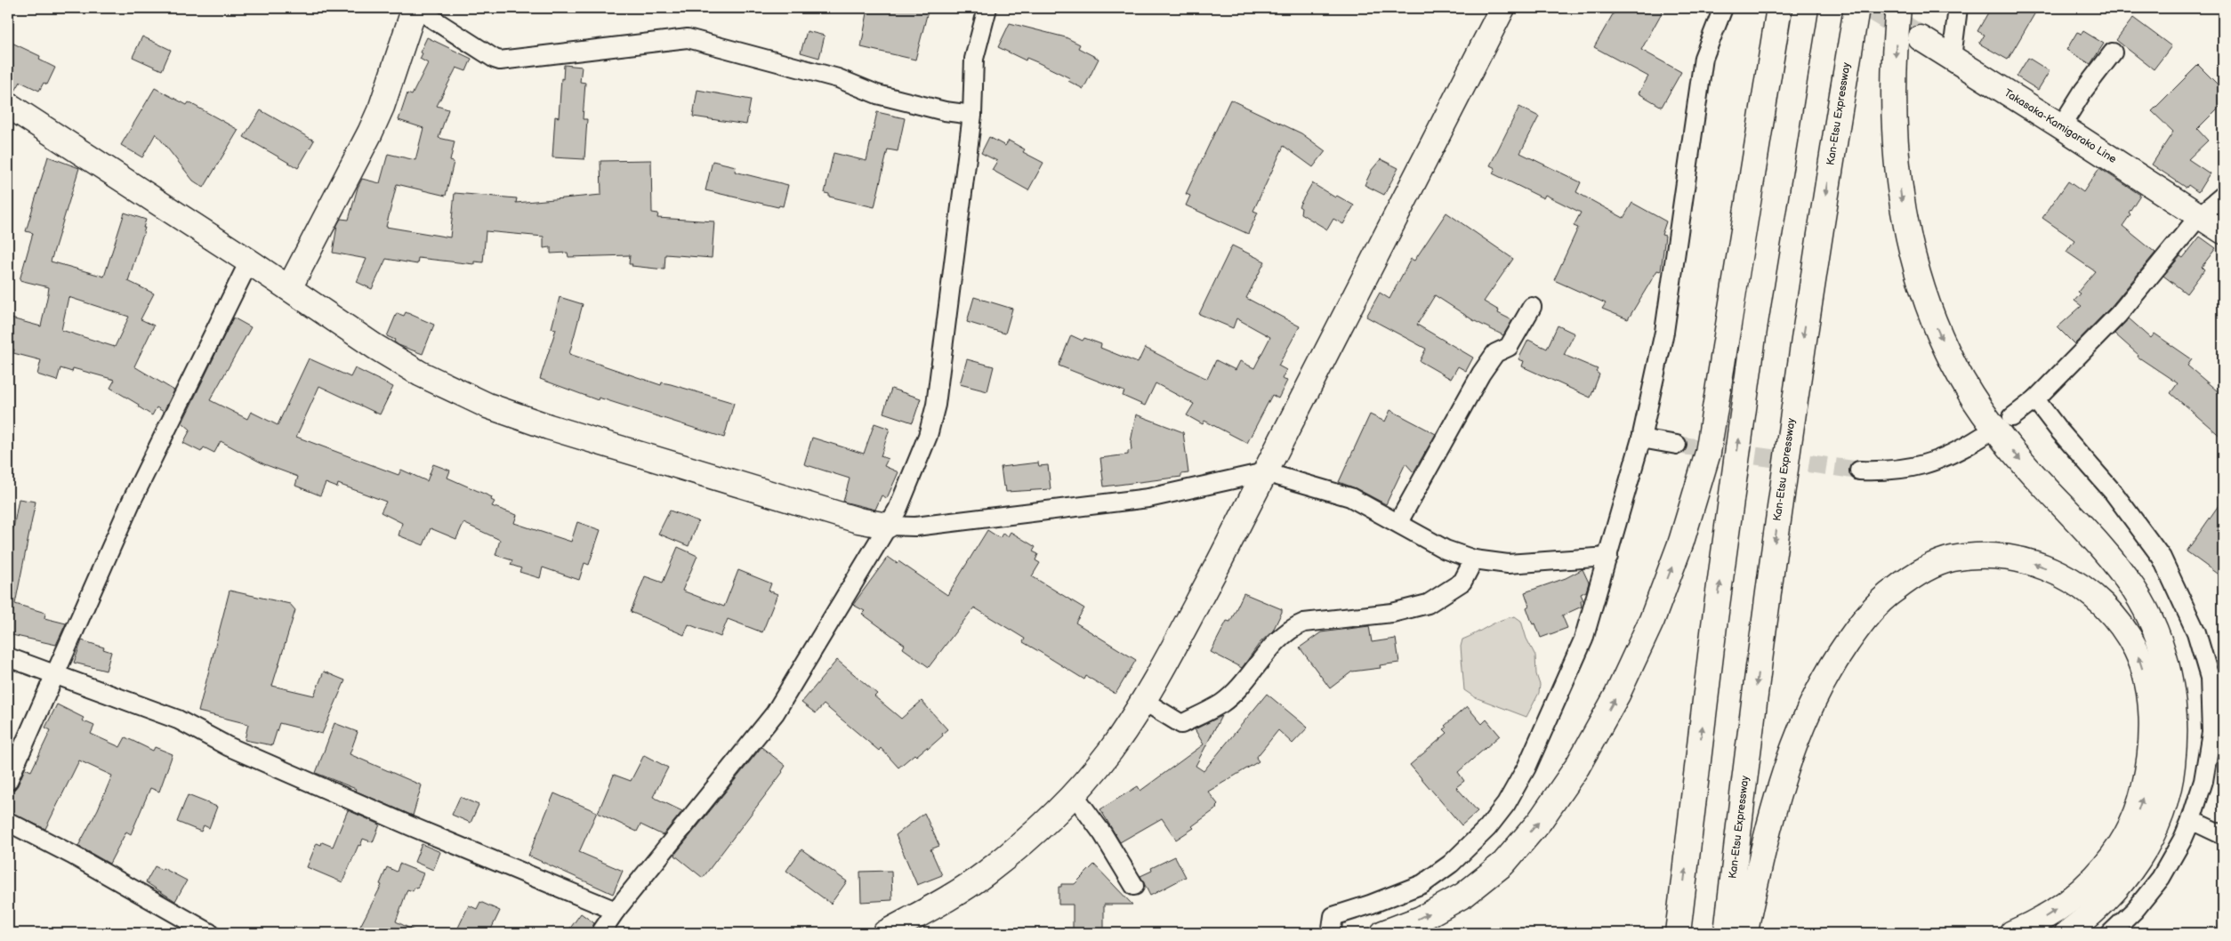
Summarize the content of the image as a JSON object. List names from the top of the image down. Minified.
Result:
{"streets":{"main road":["Kan-Etsu Expressway","Takasaka-Kamigarako Line"]}}
